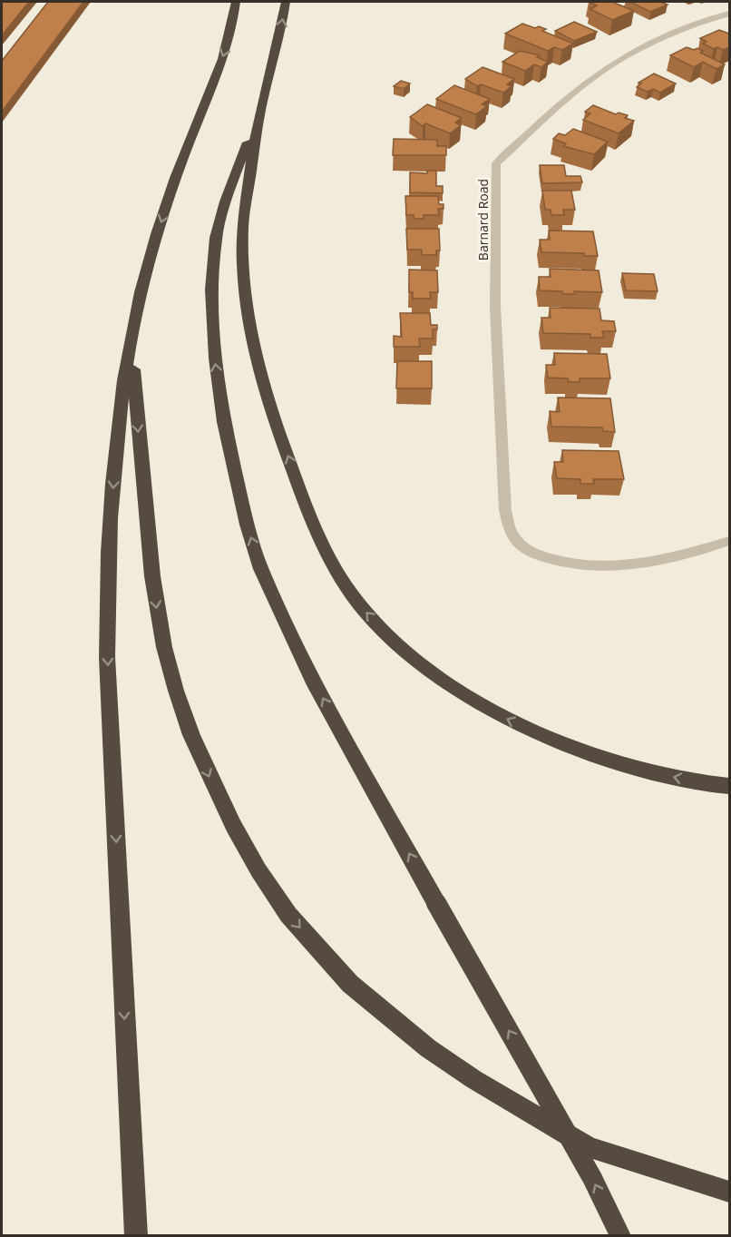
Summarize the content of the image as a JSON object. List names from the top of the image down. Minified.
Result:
{"streets":{"street":["Barnard Road"]}}
